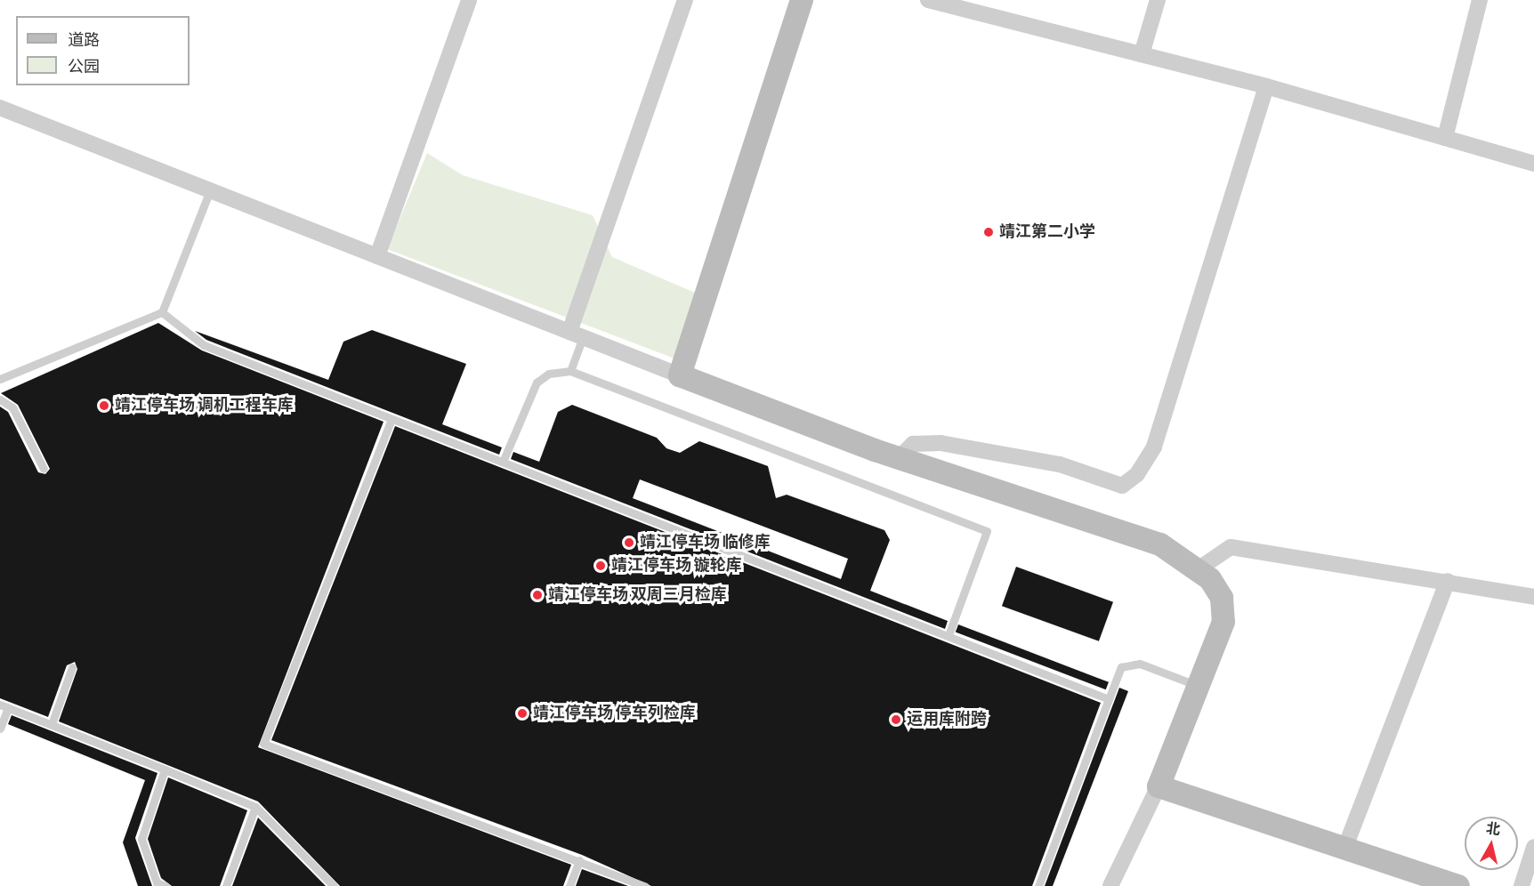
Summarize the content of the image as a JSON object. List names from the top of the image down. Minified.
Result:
{"places":["靖江第二小学","靖江停车场 调机工程车库","靖江停车场 临修库","靖江停车场 镟轮库","靖江停车场 双周三月检库","靖江停车场 停车列检库","运用库附跨"],"legend":["道路","公园"],"north":"top"}
